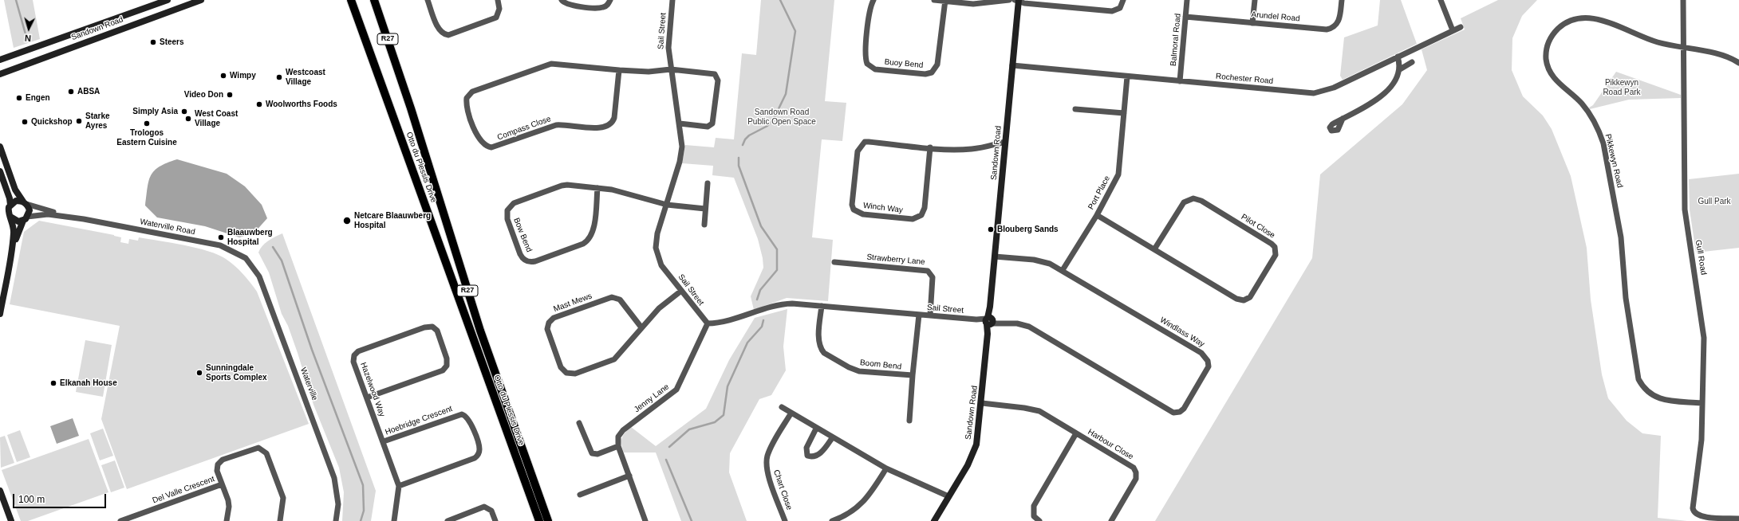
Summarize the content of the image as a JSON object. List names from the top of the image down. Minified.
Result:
{"streets":{"main road":["R27","Otto du Plessis Drive"],"street":["Arundel Road","Sandown Road","Sail Street","Balmoral Road","Buoy Bend","Rochester Road","Compass Close","Pikkewyn Road","Port Place","Winch Way","Pilot Close","Waterville Road","Bow Bend","Gull Road","Strawberry Lane","Mast Mews","Windlass Way","Boom Bend","Waterville","Hazelwood Way","Jenny Lane","Hoebridge Crescent","Harbour Close","Del Valle Crescent","Chart Close"]},"crossings":[["Arundel Road","Balmoral Road"],["Sandown Road","Sail Street"],["Sandown Road","Rochester Road"],["Sandown Road","Winch Way"],["Sandown Road","Windlass Way"],["Sandown Road","Harbour Close"],["Sail Street","Compass Close"],["Sail Street","Bow Bend"],["Sail Street","Strawberry Lane"],["Sail Street","Mast Mews"],["Sail Street","Windlass Way"],["Sail Street","Boom Bend"],["Sail Street","Jenny Lane"],["Balmoral Road","Rochester Road"],["Rochester Road","Port Place"],["Pikkewyn Road","Gull Road"],["Port Place","Pilot Close"],["Port Place","Windlass Way"],["Waterville Road","Waterville"],["Hazelwood Way","Hoebridge Crescent"]],"parks":["Pikkewyn Road Park","Sandown Road Public Open Space","Gull Park"],"places":["Steers","Wimpy","Westcoast Village","ABSA","Video Don","Engen","Woolworths Foods","Simply Asia","West Coast Village","Starke Ayres","Quickshop","Trologos Eastern Cuisine","Netcare Blaauwberg Hospital","Blouberg Sands","Blaauwberg Hospital","Sunningdale Sports Complex","Elkanah House"],"scale_bar":"100 m","north":"bottom"}
